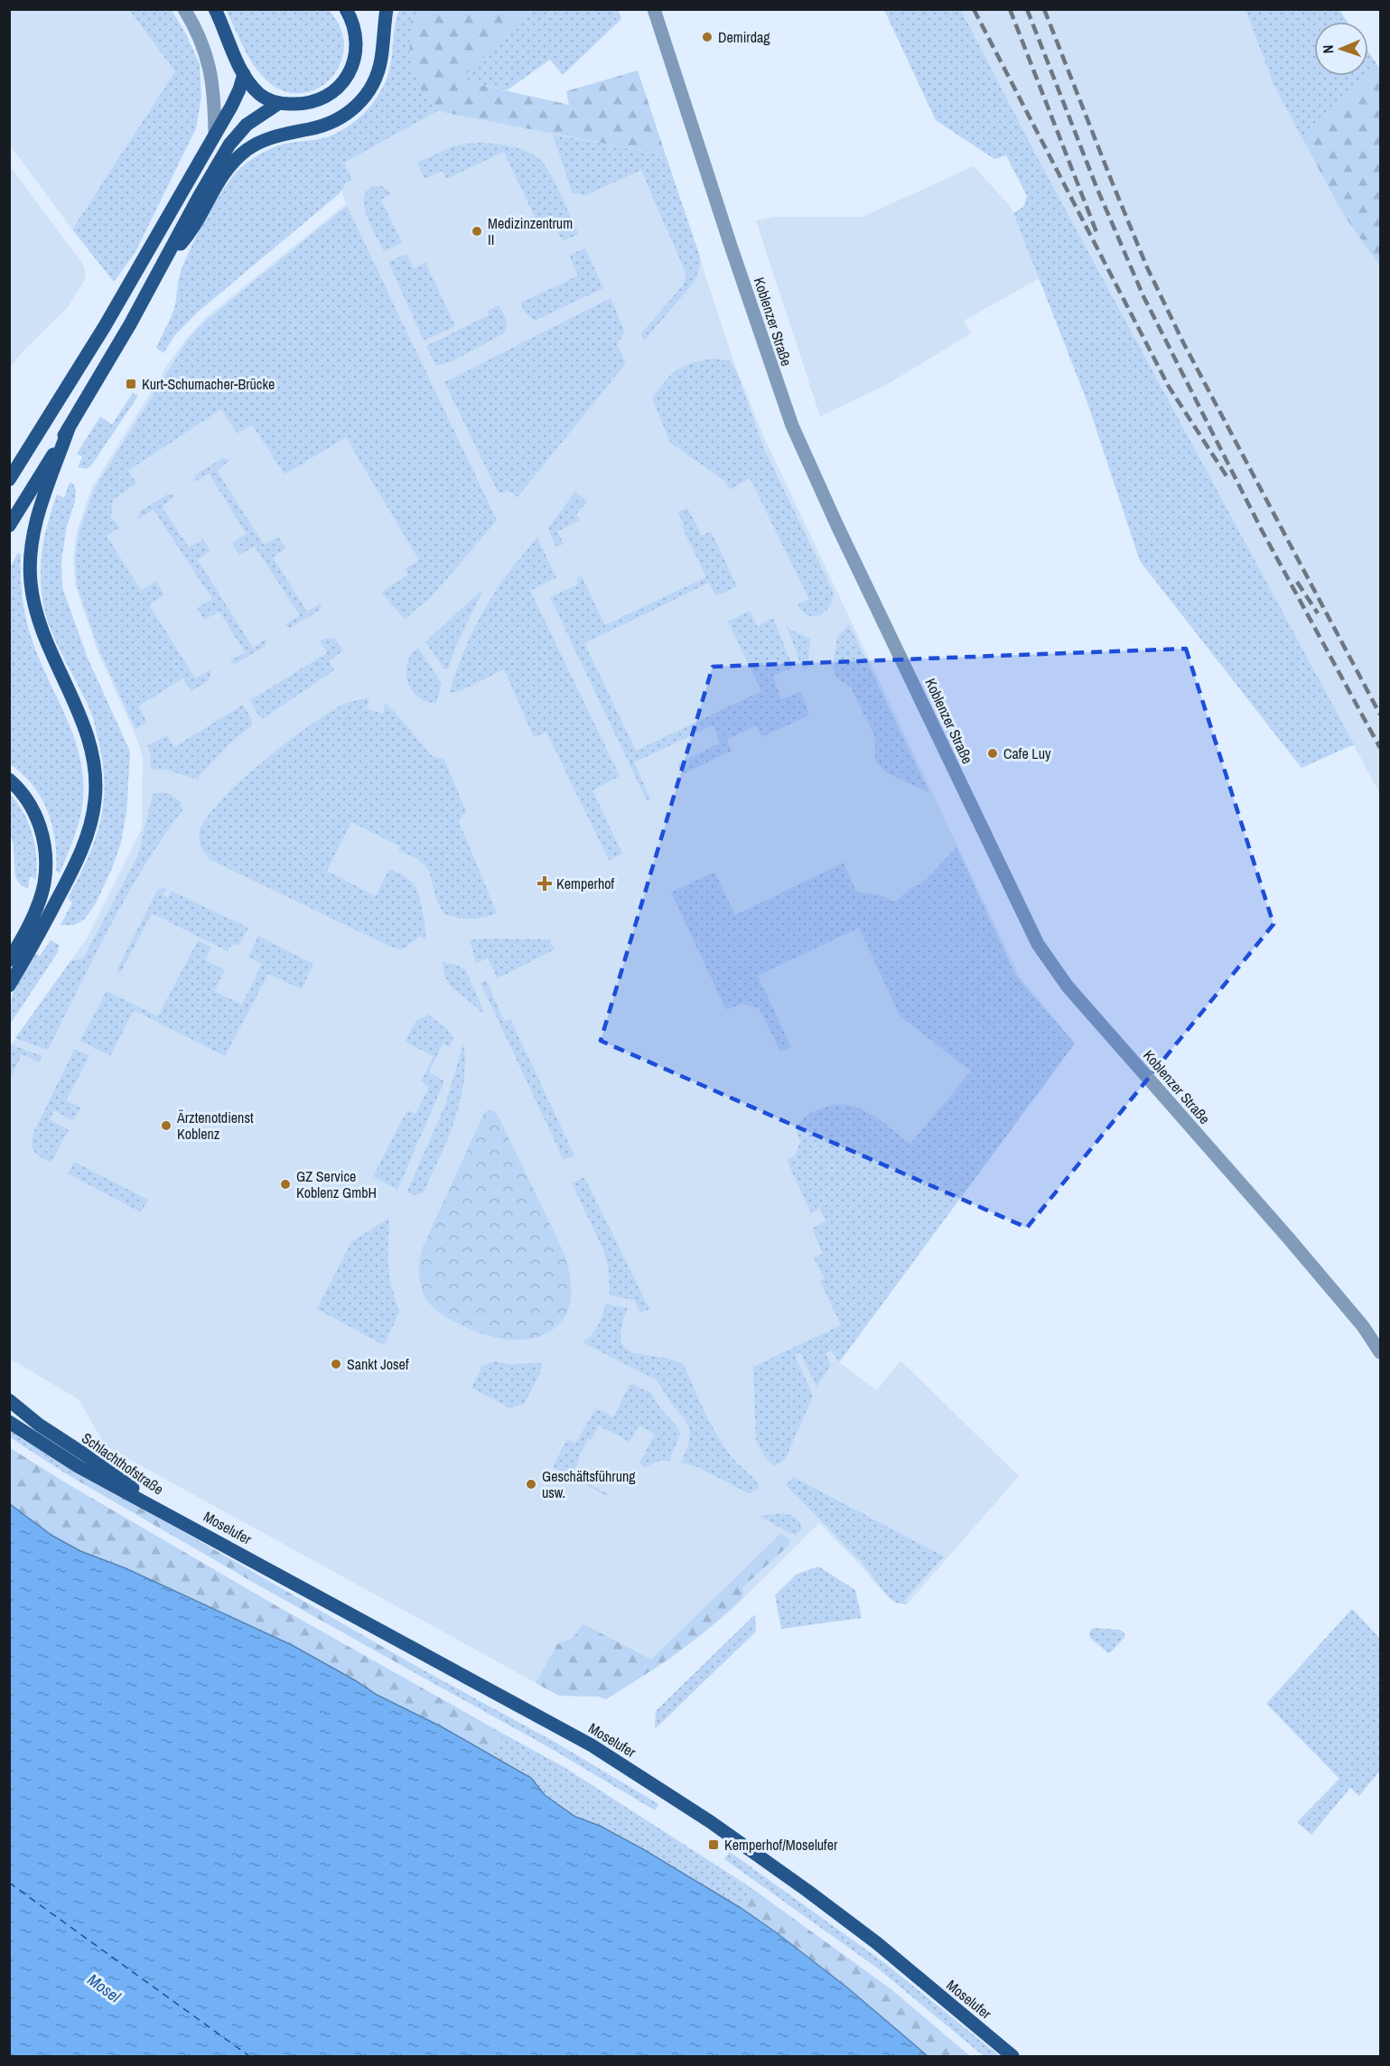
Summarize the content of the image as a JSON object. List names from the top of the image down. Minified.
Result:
{"streets":{"main road":["Schlachthofstraße","Moselufer"],"street":["Koblenzer Straße"]},"crossings":[["Schlachthofstraße","Moselufer"]],"water":["Mosel"],"places":{"other":["Demirdag","Medizinzentrum II","Cafe Luy","Ärztenotdienst Koblenz","GZ Service Koblenz GmbH","Sankt Josef","Geschäftsführung usw."],"transit":["Kurt-Schumacher-Brücke","Kemperhof/Moselufer"],"health":["Kemperhof"]},"north":"left"}
